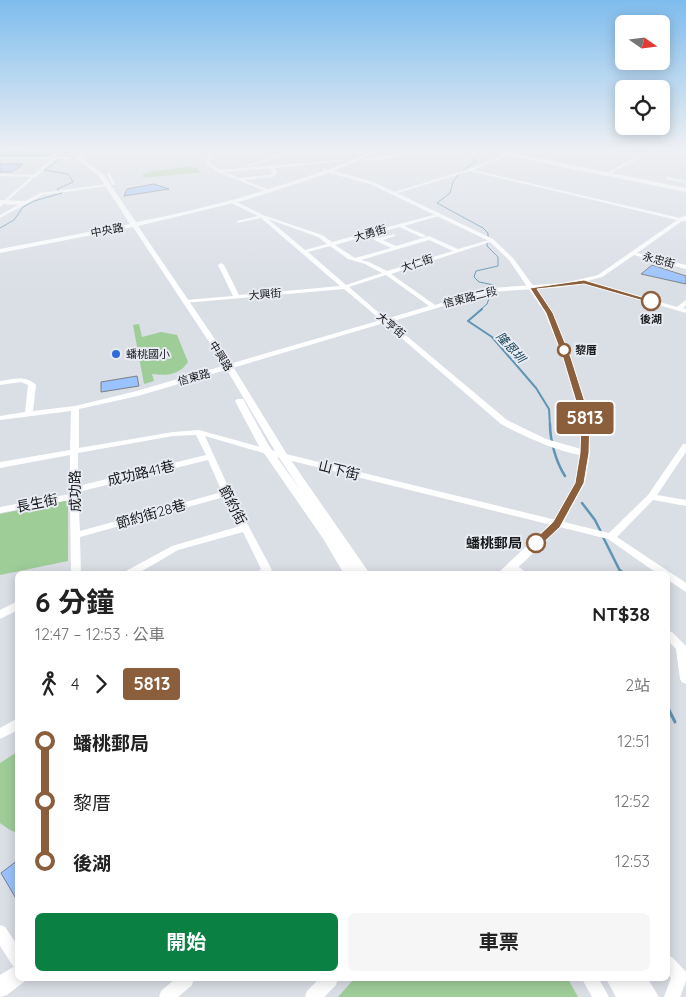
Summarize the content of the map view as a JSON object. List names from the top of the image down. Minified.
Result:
{"streets":{"street":["中央路","大勇街","永忠街","大仁街","大興街","信東路二段","大亨街","中興路","信東路","山下街","成功路41巷","成功路","長生街","節約街","節約街28巷"]},"crossings":[["中央路","大亨街"],["中央路","中興路"],["大勇街","大亨街"],["永忠街","信東路二段"],["大仁街","大興街"],["大仁街","大亨街"],["大興街","大亨街"],["大興街","中興路"],["信東路二段","大亨街"],["信東路二段","信東路"],["大亨街","信東路"],["中興路","信東路"],["中興路","山下街"],["信東路","成功路"],["山下街","成功路"],["山下街","節約街"],["成功路41巷","成功路"],["成功路41巷","長生街"],["成功路41巷","節約街"],["成功路","長生街"],["成功路","節約街28巷"],["節約街","節約街28巷"]],"water":["隆恩圳"],"places":["後湖","黎厝","蟠桃國小","蟠桃郵局"],"lines":["bus line 5813"],"north":"right","page":{"on_map":"5813","heading":["6 分鐘","12:47 – 12:53 · 公車","NT$38"],"legs":["4","5813","2站"],"list":[{"name":"蟠桃郵局","value":"12:51"},{"name":"黎厝","value":"12:52"},{"name":"後湖","value":"12:53"}],"buttons":["開始","車票"]}}
